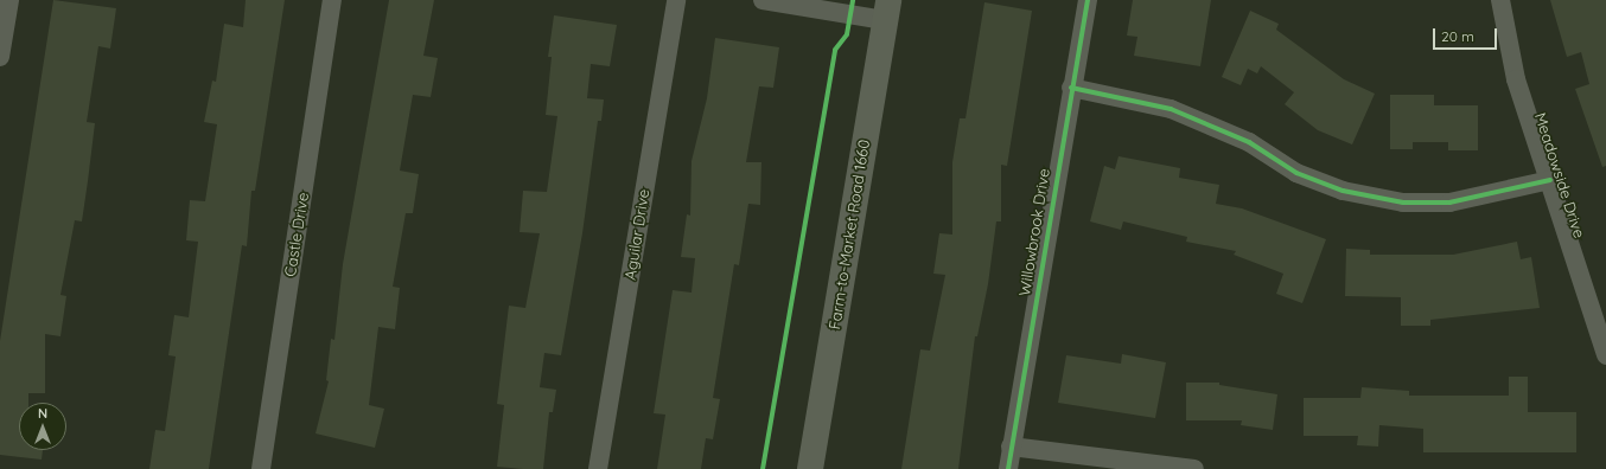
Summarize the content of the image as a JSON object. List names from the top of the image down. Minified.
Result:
{"streets":{"main road":["Farm-to-Market Road 1660"],"street":["Meadowside Drive","Willowbrook Drive","Castle Drive","Aguilar Drive"]},"scale_bar":"20 m","north":"top"}
